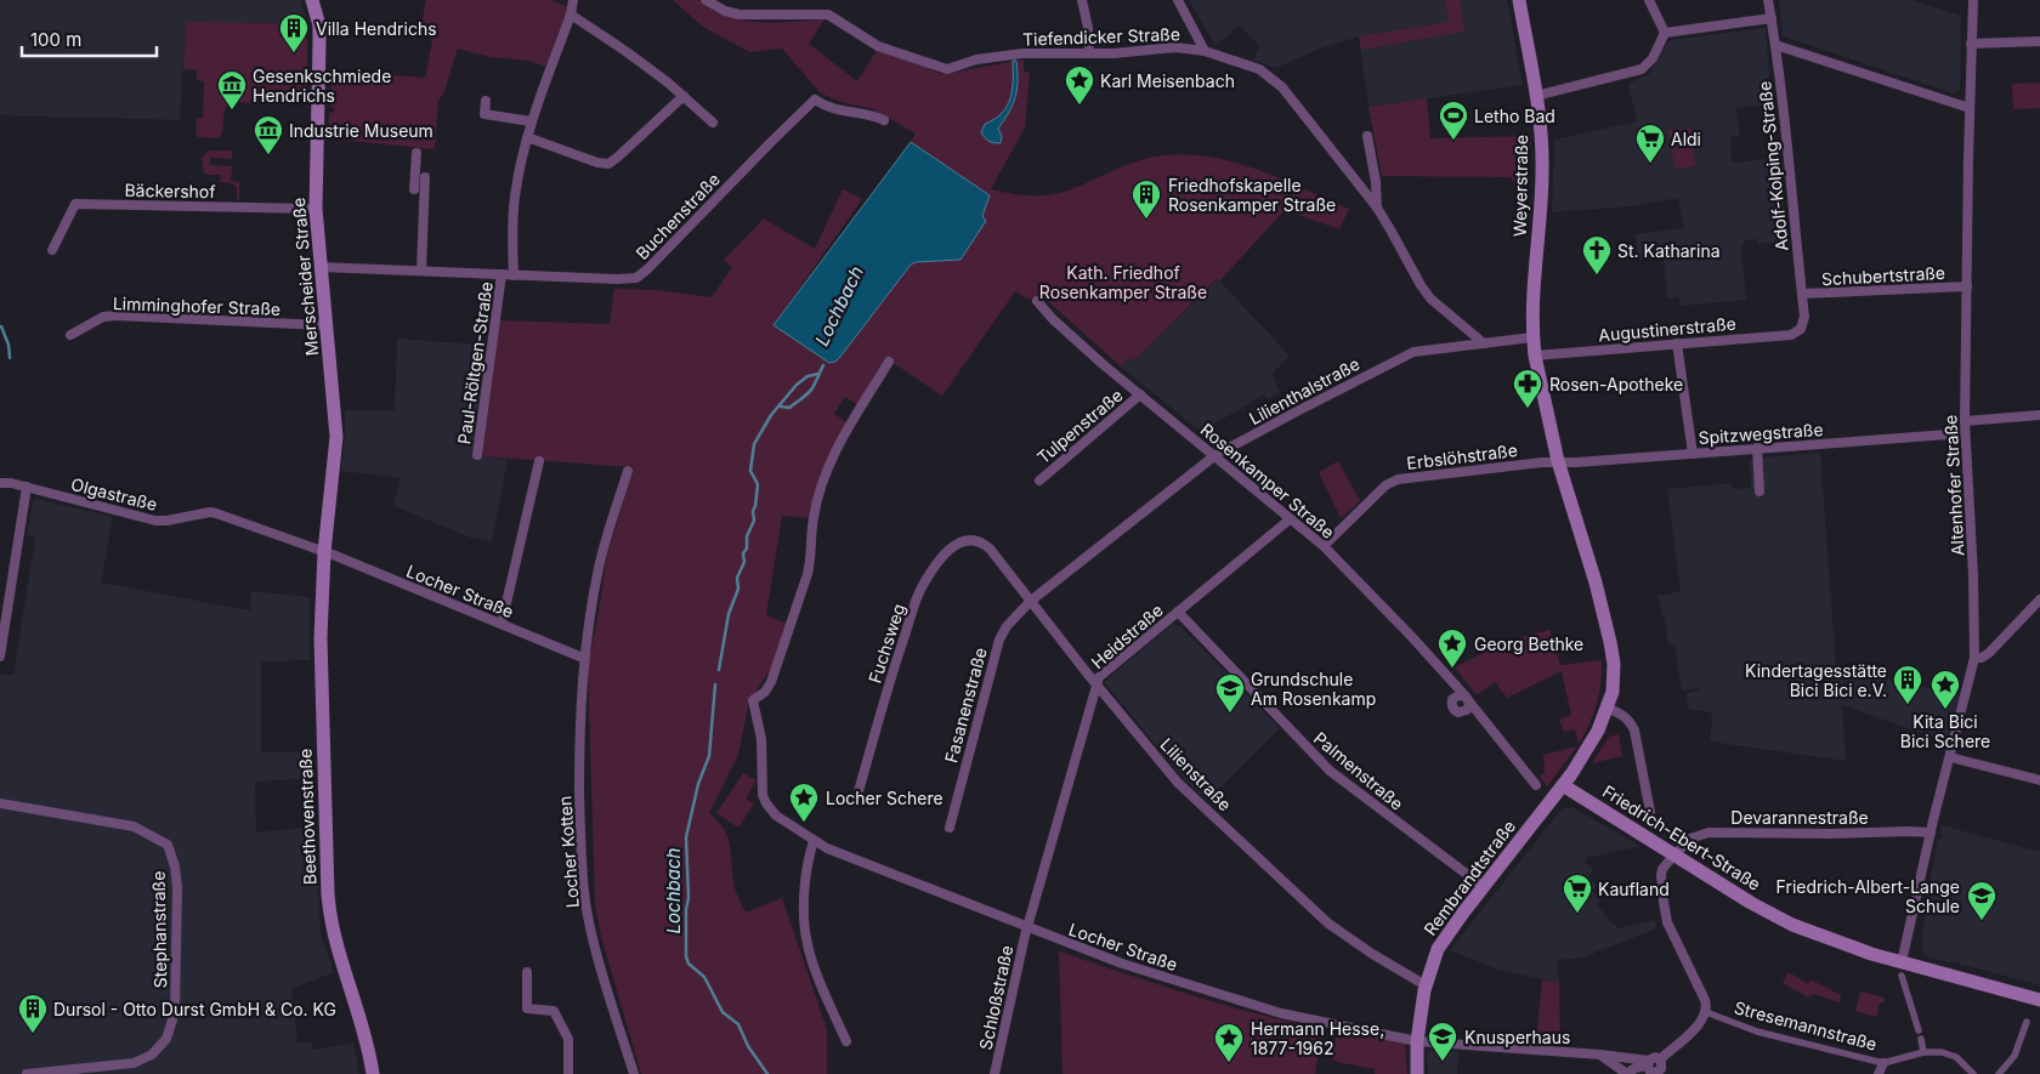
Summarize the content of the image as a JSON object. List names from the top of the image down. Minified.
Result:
{"streets":{"main road":["Weyerstraße","Merscheider Straße","Beethovenstraße","Friedrich-Ebert-Straße","Rembrandtstraße"],"street":["Tiefendicker Straße","Adolf-Kolping-Straße","Bäckershof","Buchenstraße","Schubertstraße","Limminghofer Straße","Augustinerstraße","Paul-Röltgen-Straße","Lilienthalstraße","Tulpenstraße","Spitzwegstraße","Erbslöhstraße","Rosenkamper Straße","Altenhofer Straße","Olgastraße","Locher Straße","Heidstraße","Fuchsweg","Fasanenstraße","Palmenstraße","Lilienstraße","Devarannestraße","Locher Kotten","Stephanstraße","Schloßstraße","Stresemannstraße"]},"crossings":[["Tiefendicker Straße","Lilienthalstraße"],["Adolf-Kolping-Straße","Schubertstraße"],["Adolf-Kolping-Straße","Augustinerstraße"],["Weyerstraße","Lilienthalstraße"],["Bäckershof","Merscheider Straße"],["Buchenstraße","Merscheider Straße"],["Buchenstraße","Paul-Röltgen-Straße"],["Schubertstraße","Altenhofer Straße"],["Merscheider Straße","Limminghofer Straße"],["Merscheider Straße","Olgastraße"],["Merscheider Straße","Locher Straße"],["Merscheider Straße","Beethovenstraße"],["Lilienthalstraße","Rosenkamper Straße"],["Lilienthalstraße","Fasanenstraße"],["Lilienthalstraße","Lilienstraße"],["Tulpenstraße","Rosenkamper Straße"],["Spitzwegstraße","Erbslöhstraße"],["Spitzwegstraße","Altenhofer Straße"],["Erbslöhstraße","Rosenkamper Straße"],["Rosenkamper Straße","Heidstraße"],["Altenhofer Straße","Devarannestraße"],["Altenhofer Straße","Friedrich-Ebert-Straße"],["Olgastraße","Locher Straße"],["Olgastraße","Beethovenstraße"],["Locher Straße","Heidstraße"],["Locher Straße","Beethovenstraße"],["Locher Straße","Locher Kotten"],["Locher Straße","Rembrandtstraße"],["Locher Straße","Schloßstraße"],["Heidstraße","Palmenstraße"],["Heidstraße","Lilienstraße"],["Heidstraße","Schloßstraße"],["Fuchsweg","Lilienstraße"],["Fasanenstraße","Lilienstraße"],["Palmenstraße","Rembrandtstraße"],["Lilienstraße","Rembrandtstraße"],["Devarannestraße","Friedrich-Ebert-Straße"],["Friedrich-Ebert-Straße","Rembrandtstraße"]],"water":["Lochbach"],"parks":["Kath. Friedhof Rosenkamper Straße"],"places":{"building":["Villa Hendrichs","Friedhofskapelle Rosenkamper Straße","Kindertagesstätte Bici Bici e.V.","Dursol - Otto Durst GmbH & Co. KG"],"place":["Karl Meisenbach","Georg Bethke","Kita Bici Bici Schere","Locher Schere","Hermann Hesse, 1877-1962"],"museum":["Gesenkschmiede Hendrichs","Industrie Museum"],"sports":["Letho Bad"],"supermarket":["Aldi","Kaufland"],"church":["St. Katharina"],"pharmacy":["Rosen-Apotheke"],"school or university":["Grundschule Am Rosenkamp","Friedrich-Albert-Lange Schule","Knusperhaus"]},"scale_bar":"100 m"}
